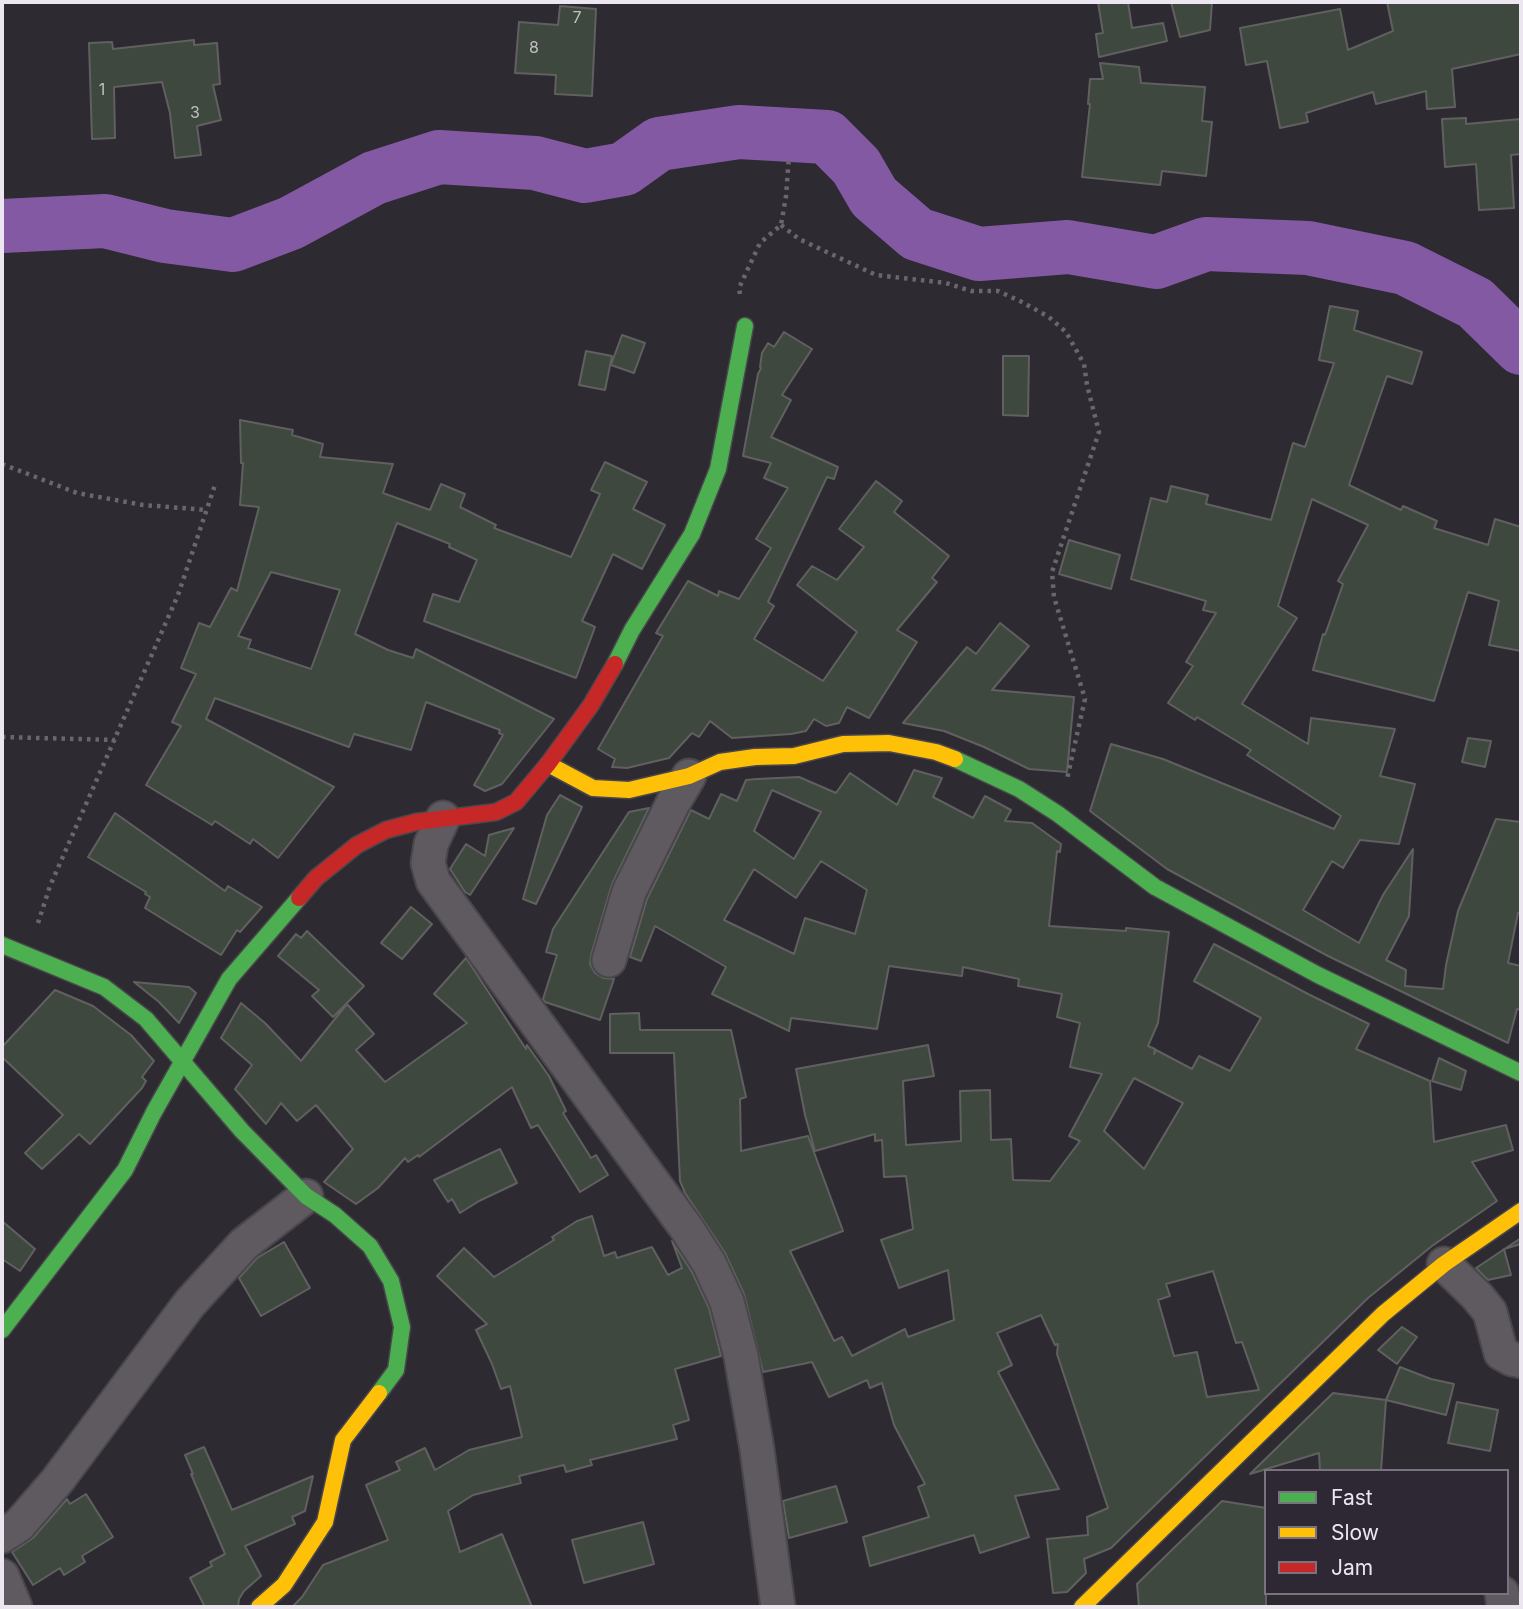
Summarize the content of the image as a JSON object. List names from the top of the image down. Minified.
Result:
{"house_numbers":["7","8","1","3"],"legend":["Fast","Slow","Jam"]}
